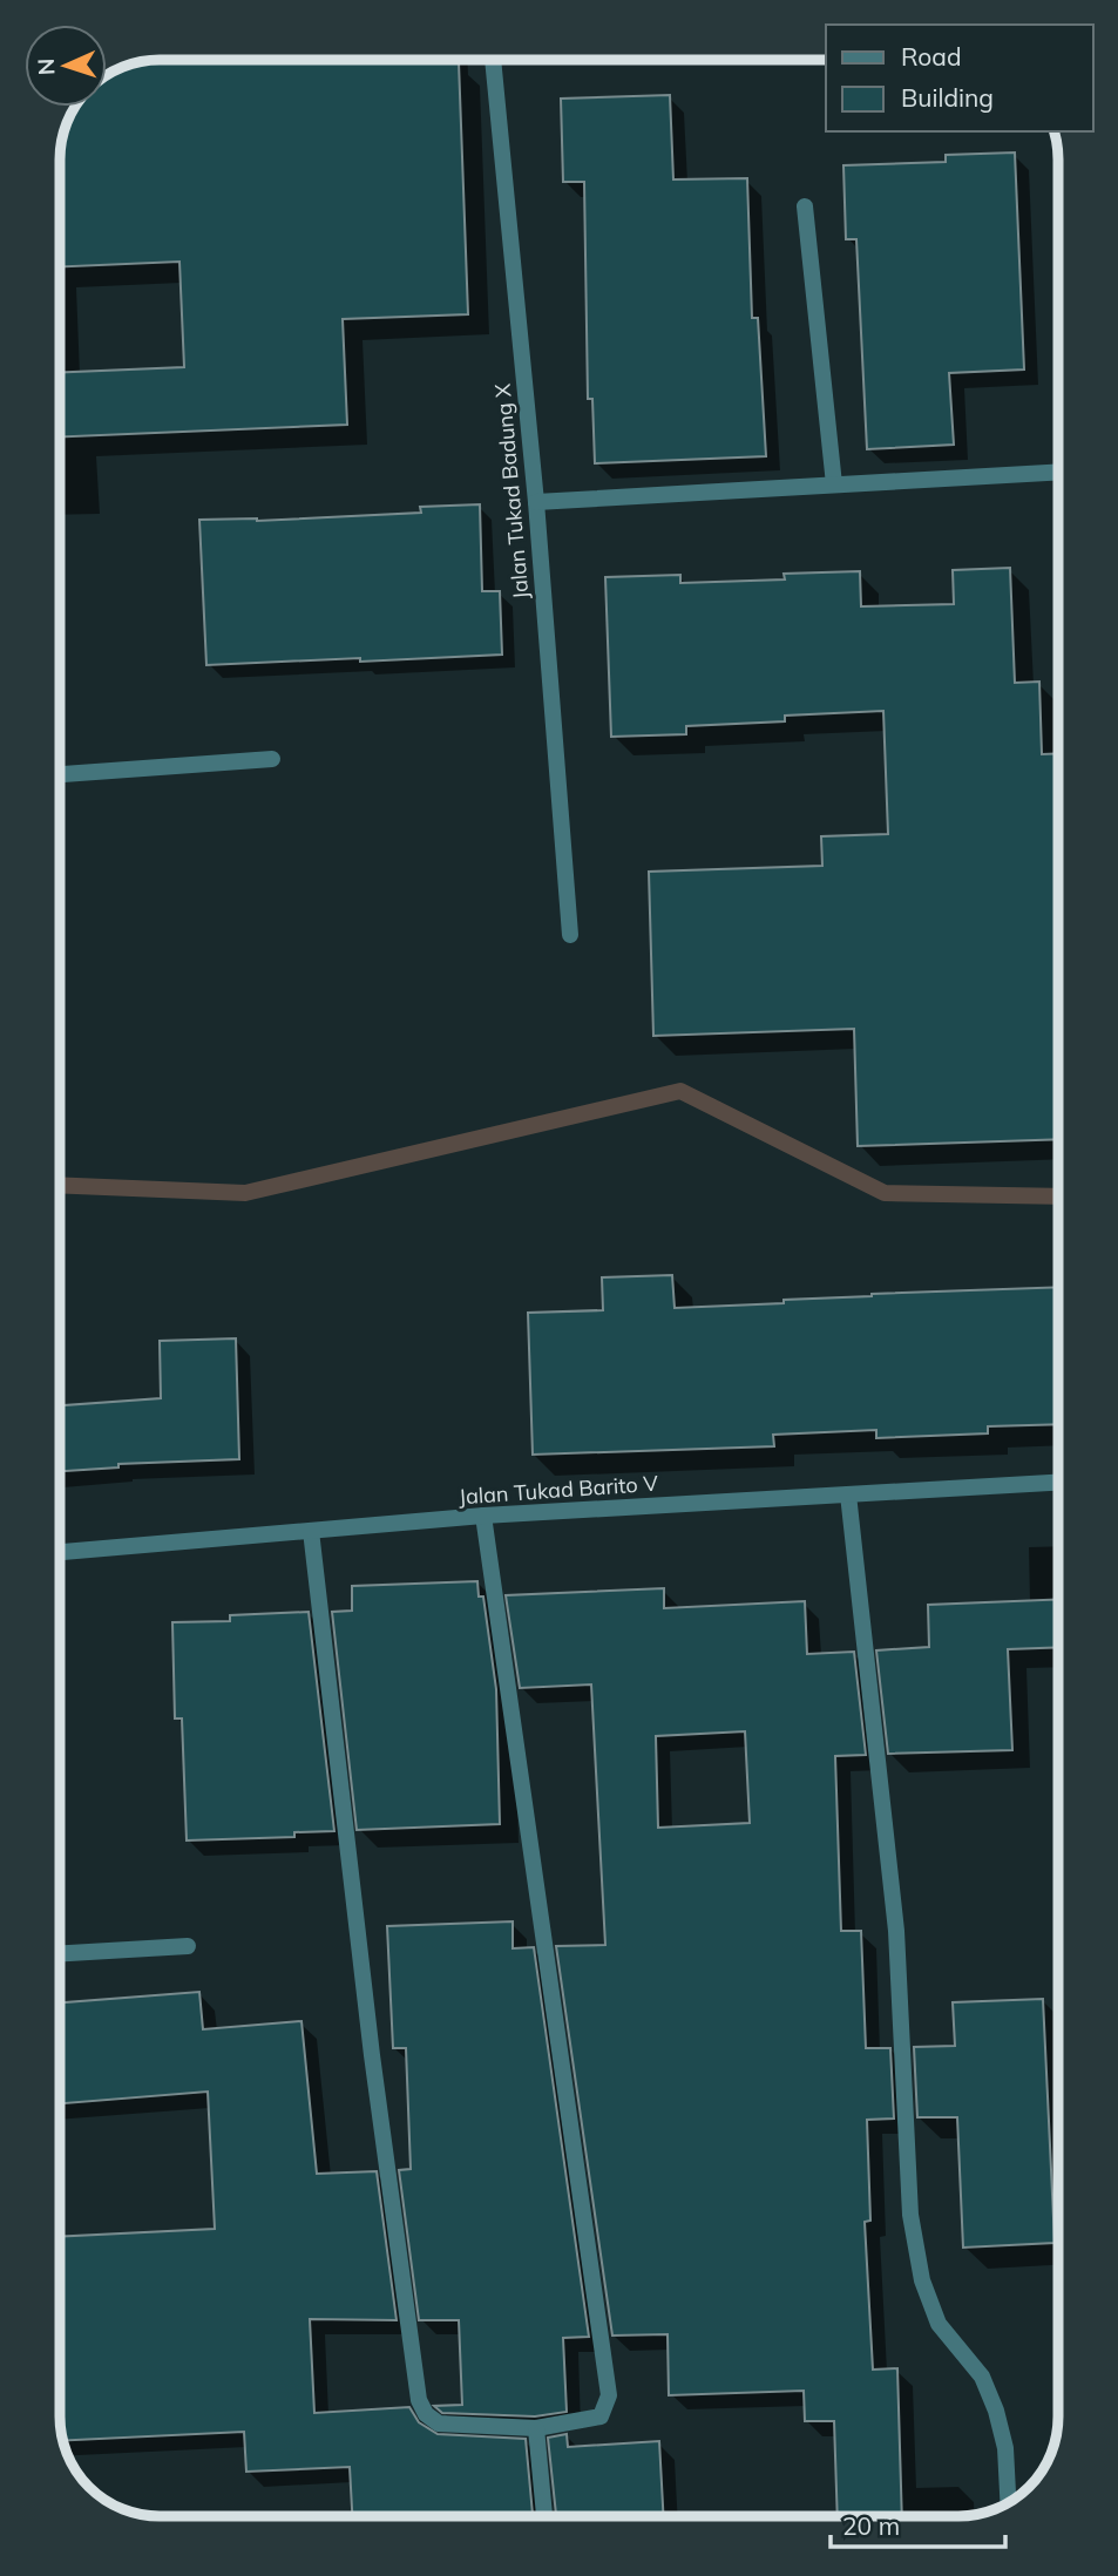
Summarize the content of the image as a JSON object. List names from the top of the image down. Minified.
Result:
{"streets":{"street":["Jalan Tukad Badung X","Jalan Tukad Barito V"]},"legend":["Road","Building"],"scale_bar":"20 m","north":"left"}
